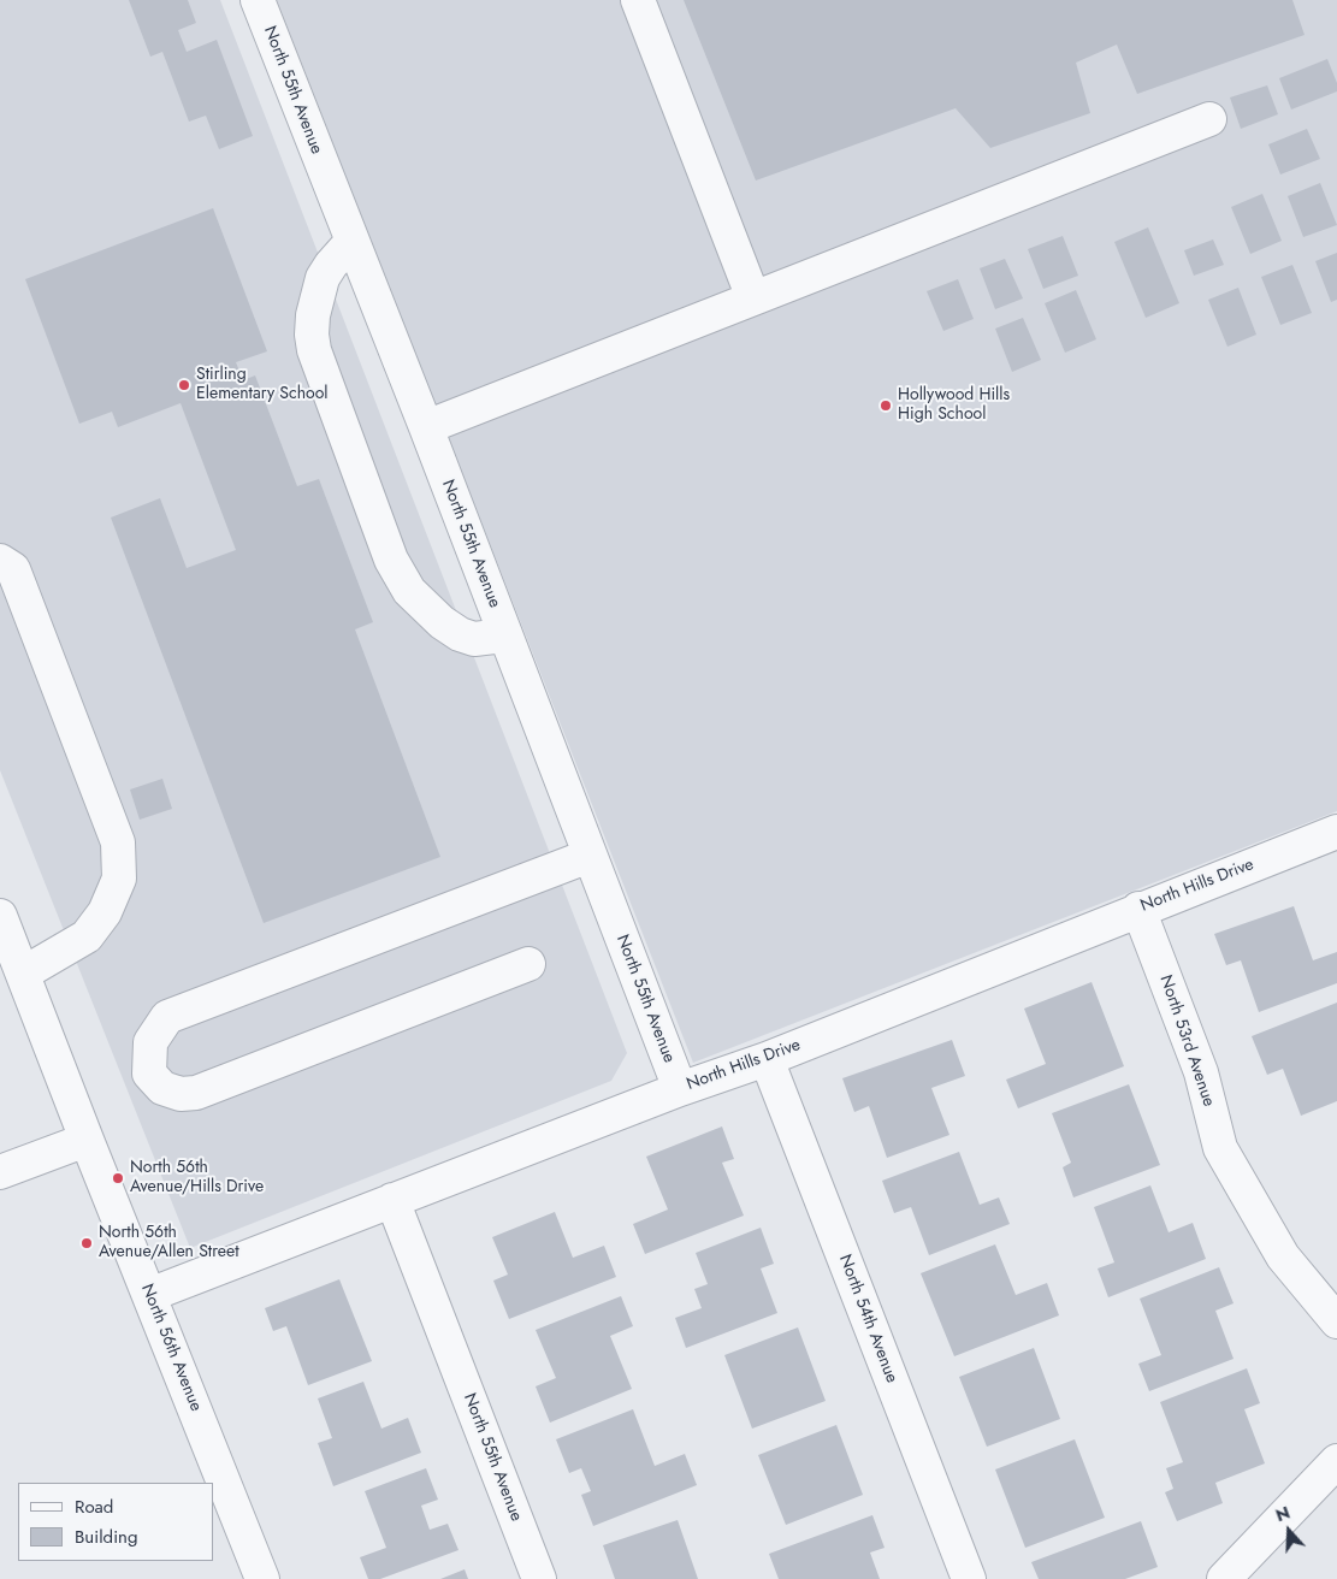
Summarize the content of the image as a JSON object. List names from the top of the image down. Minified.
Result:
{"streets":{"street":["North 55th Avenue","North Hills Drive","North 53rd Avenue","North 54th Avenue","North 56th Avenue"]},"crossings":[["North 55th Avenue","North Hills Drive"],["North Hills Drive","North 53rd Avenue"],["North Hills Drive","North 54th Avenue"],["North Hills Drive","North 56th Avenue"]],"places":["Stirling Elementary School","Hollywood Hills High School","North 56th Avenue/Hills Drive","North 56th Avenue/Allen Street"],"legend":["Road","Building"],"north":"top"}
